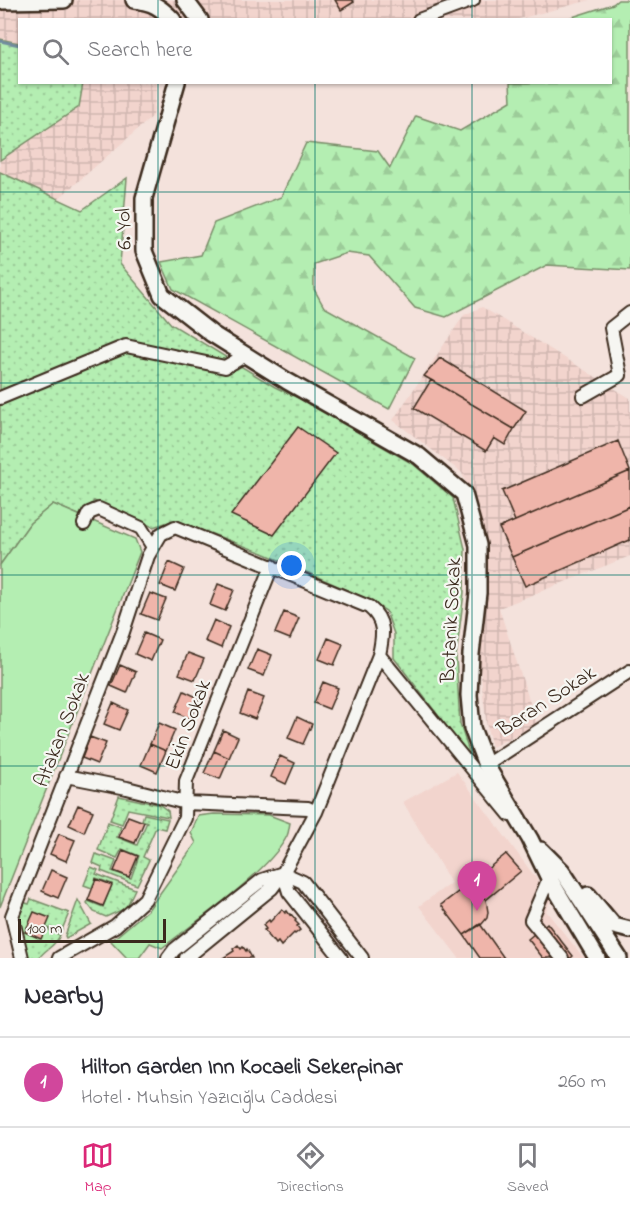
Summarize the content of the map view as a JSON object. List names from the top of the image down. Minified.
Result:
{"streets":{"main road":["6. Yol","Botanik Sokak"],"street":["Baran Sokak","Ekin Sokak","Atakan Sokak"]},"crossings":[["6. Yol","Botanik Sokak"],["Botanik Sokak","Baran Sokak"],["Ekin Sokak","Atakan Sokak"]],"scale_bar":"100 m","page":{"search":"Search here","pins":"1","scale":"100 m","heading":"Nearby","list":[{"mark":"1","name":"Hilton Garden Inn Kocaeli Sekerpinar","note":"Hotel · Muhsin Yazıcığlu Caddesi","value":"260 m"}],"nav":["Map","Directions","Saved"]}}
